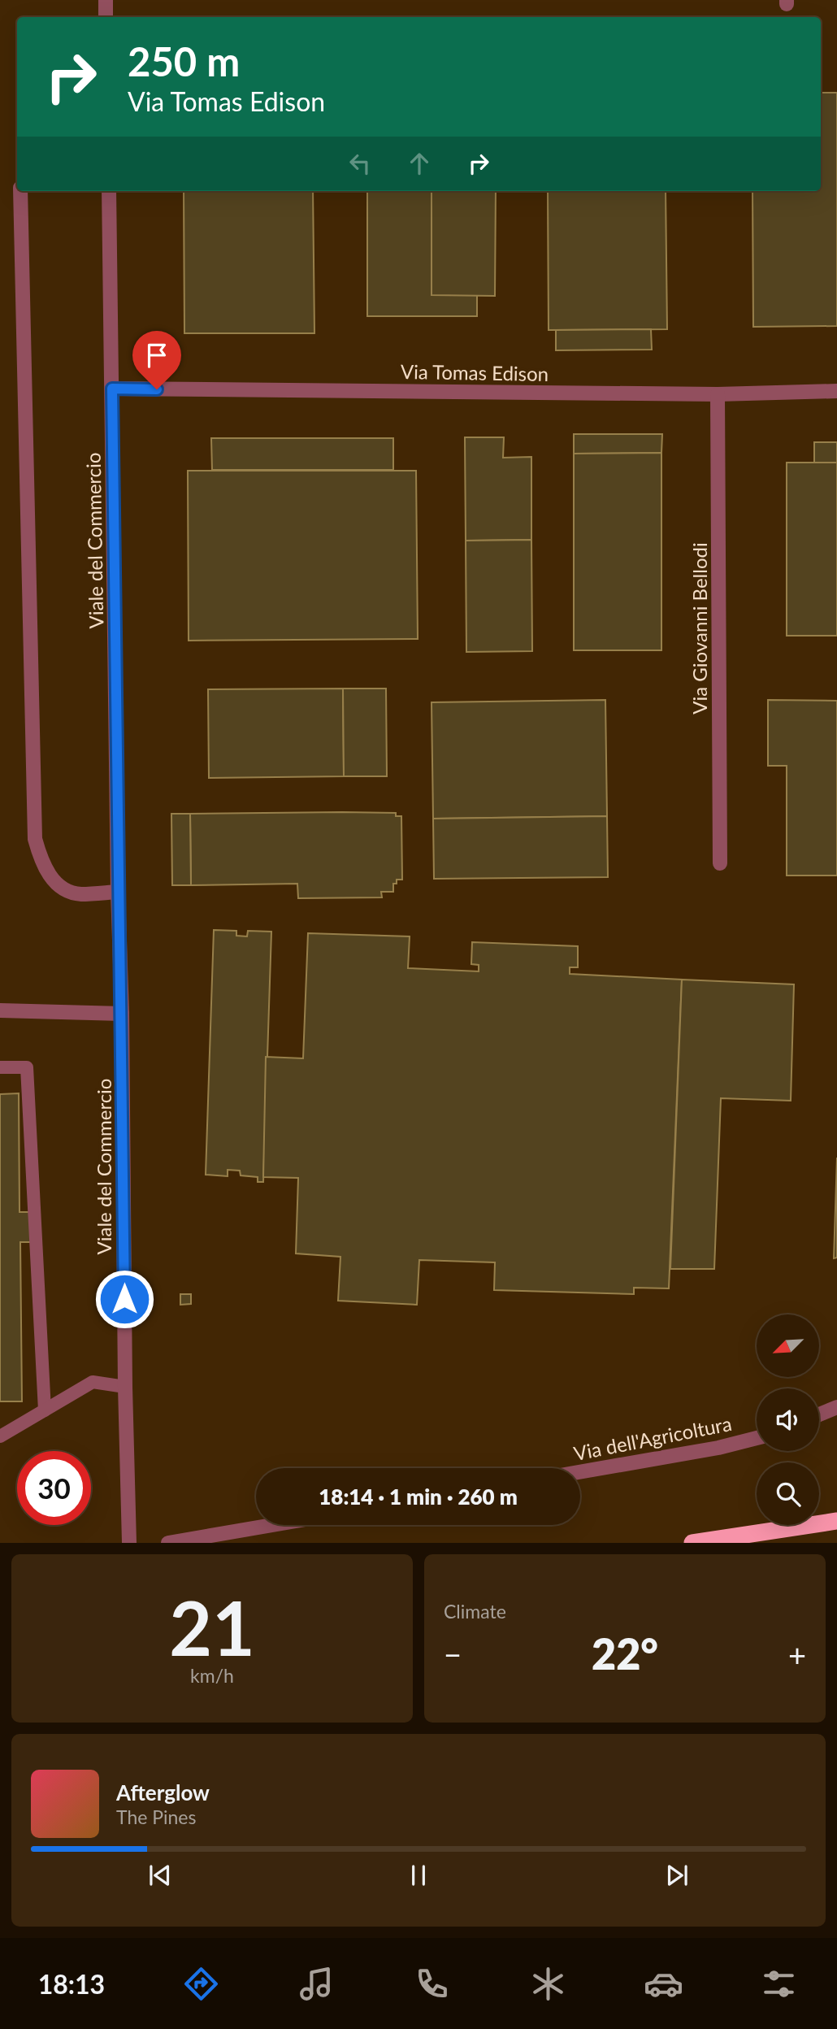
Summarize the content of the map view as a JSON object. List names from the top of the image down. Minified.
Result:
{"streets":{"street":["Via Tomas Edison","Viale del Commercio","Via Giovanni Bellodi","Via dell'Agricoltura"]},"crossings":[["Via Tomas Edison","Viale del Commercio"],["Via Tomas Edison","Via Giovanni Bellodi"]],"north":"bottom left","page":{"turn":["250 m","Via Tomas Edison"],"limit":"30","trip":"18:14 · 1 min · 260 m","tile":[["21","km/h"],"Climate"],"heat":["−","22°","+"],"song":["Afterglow","The Pines"],"tabs":"18:13"}}
